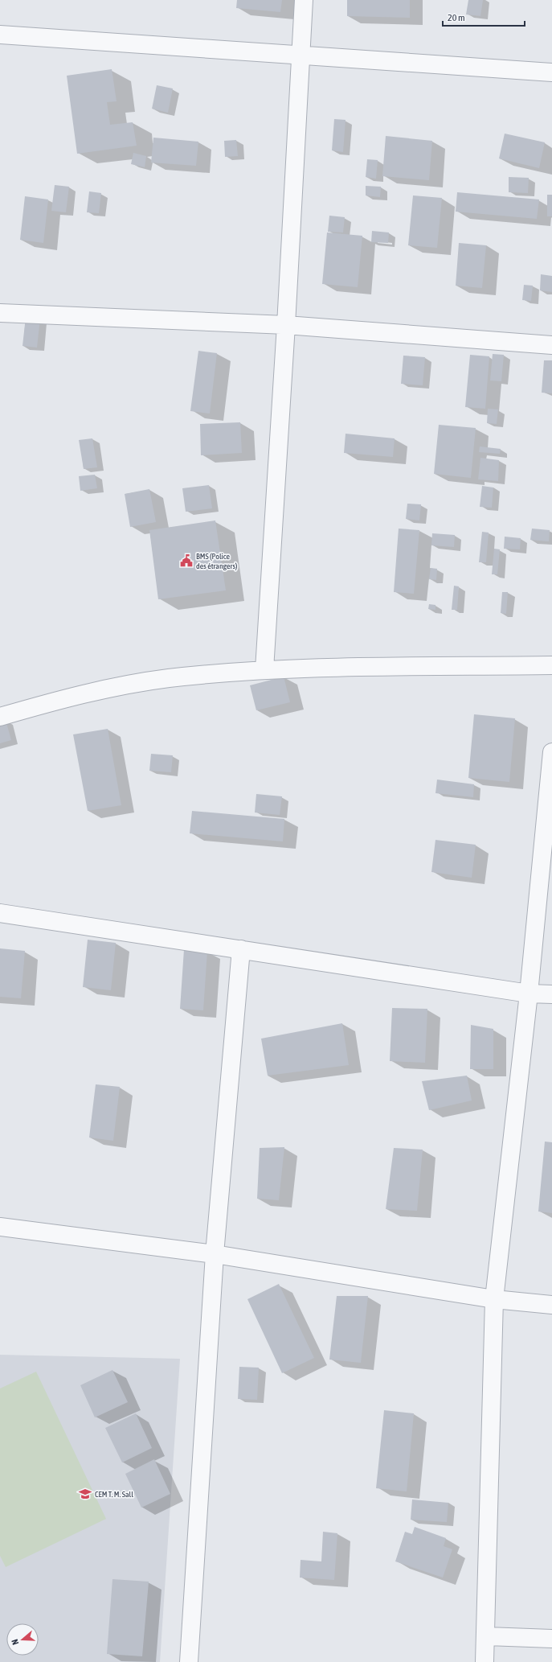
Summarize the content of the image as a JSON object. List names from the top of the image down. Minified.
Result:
{"places":{"public building":["BMS (Police des étrangers)"],"school or university":["CEM T. M. Sall"]},"scale_bar":"20 m","north":"left"}
